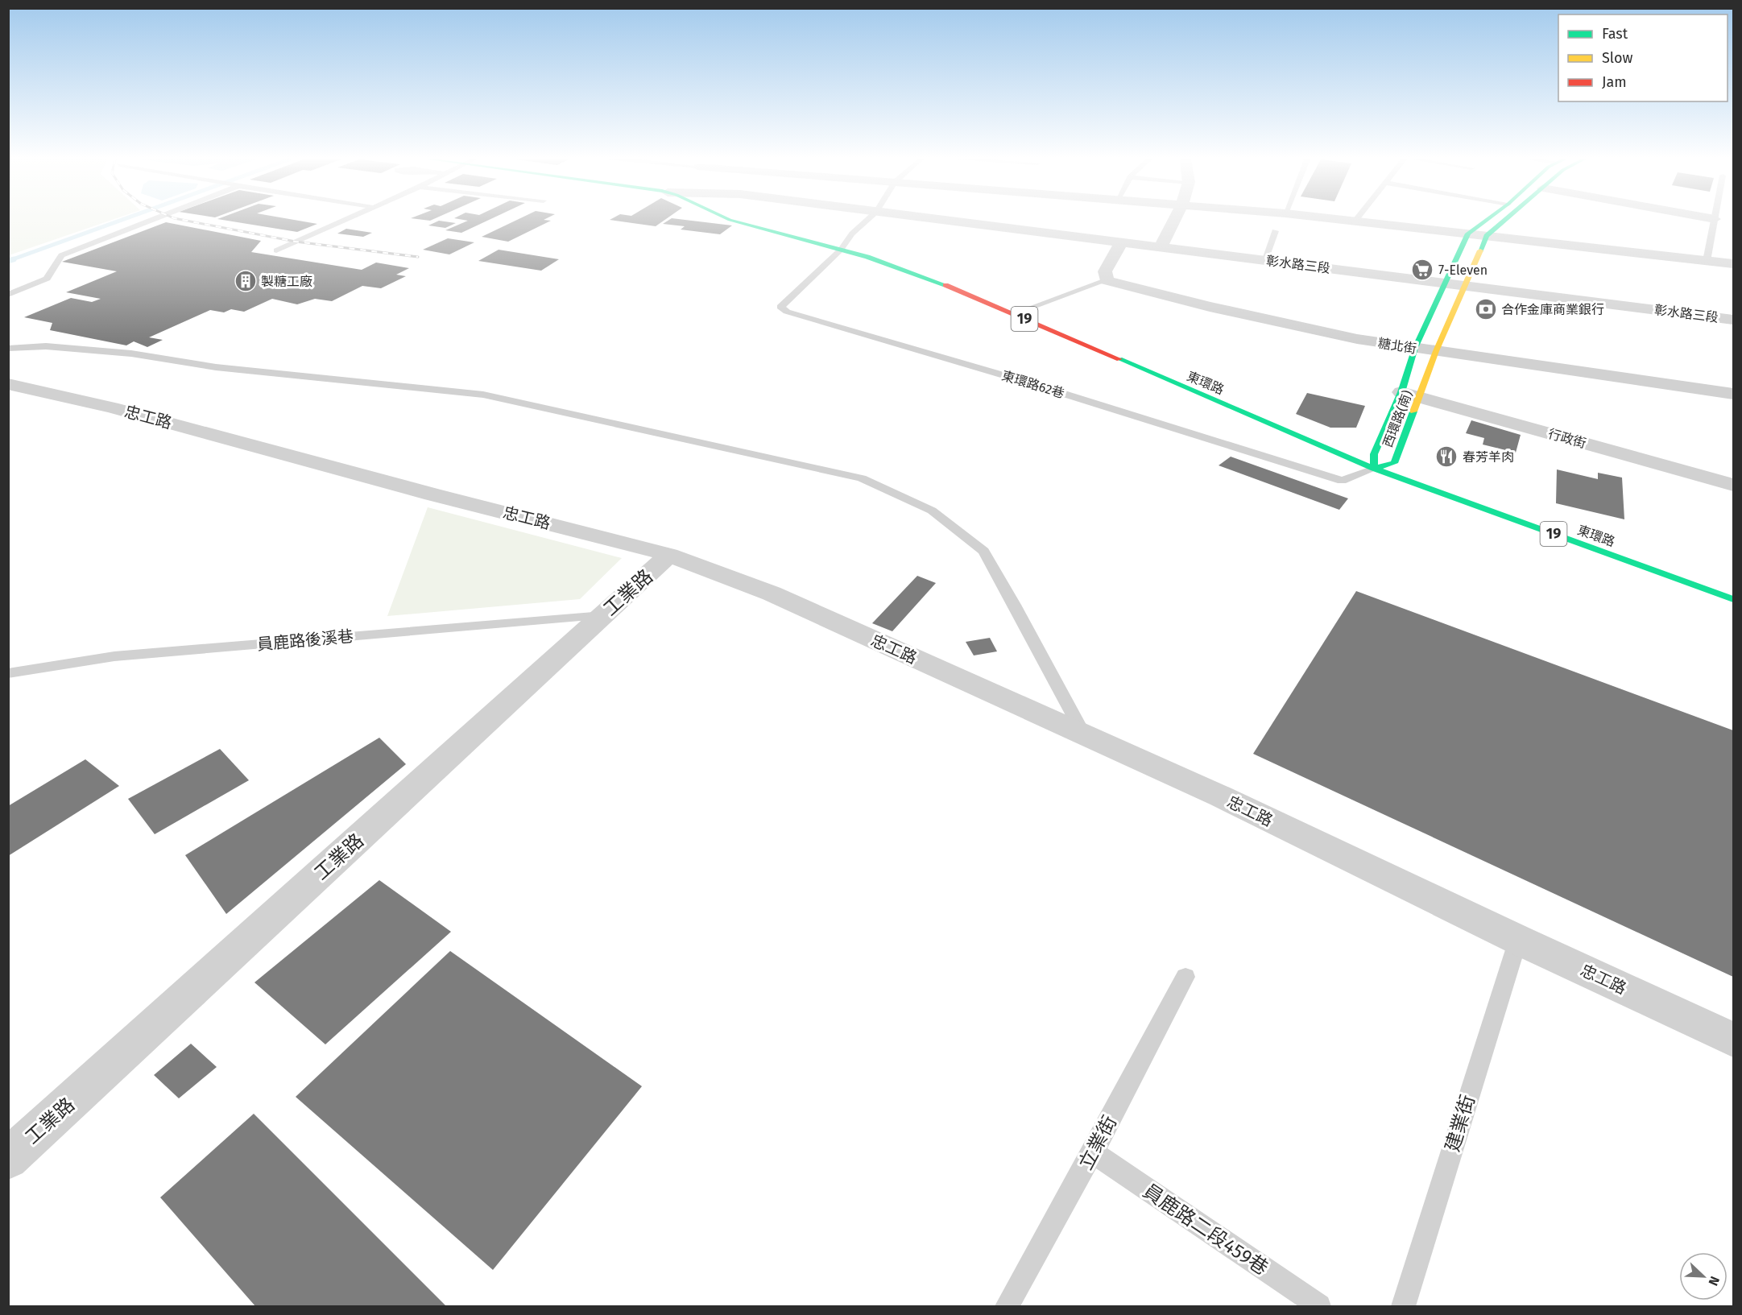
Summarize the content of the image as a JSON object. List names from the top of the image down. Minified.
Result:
{"streets":{"main road":["19","東環路","西環路(南)"],"street":["彰水路三段","糖北街","忠工路","行政街","工業路"],"lane":["東環路62巷","員鹿路後溪巷","建業街","立業街","員鹿路二段459巷"]},"crossings":[["彰水路三段","西環路(南)"],["糖北街","西環路(南)"],["東環路","東環路62巷"],["東環路","西環路(南)"],["東環路62巷","西環路(南)"],["忠工路","工業路"],["忠工路","建業街"],["西環路(南)","行政街"],["工業路","員鹿路後溪巷"],["立業街","員鹿路二段459巷"]],"places":{"supermarket":["7-Eleven"],"building":["製糖工廠"],"bank":["合作金庫商業銀行"],"restaurant":["春芳羊肉"]},"legend":["Fast","Slow","Jam"],"north":"bottom right"}
